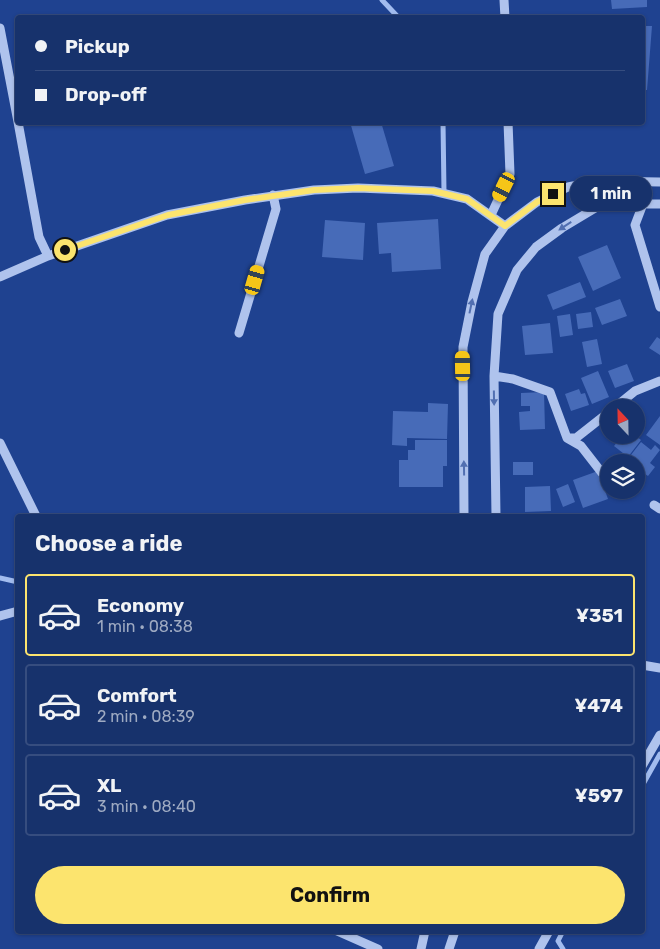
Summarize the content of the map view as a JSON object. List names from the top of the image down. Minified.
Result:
{"north":"top","page":{"banner":["Pickup","Drop-off"],"bubble":"1 min","heading":"Choose a ride","list":[{"name":"Economy","note":"1 min · 08:38","value":"¥351"},{"name":"Comfort","note":"2 min · 08:39","value":"¥474"},{"name":"XL","note":"3 min · 08:40","value":"¥597"}],"buttons":"Confirm"}}
